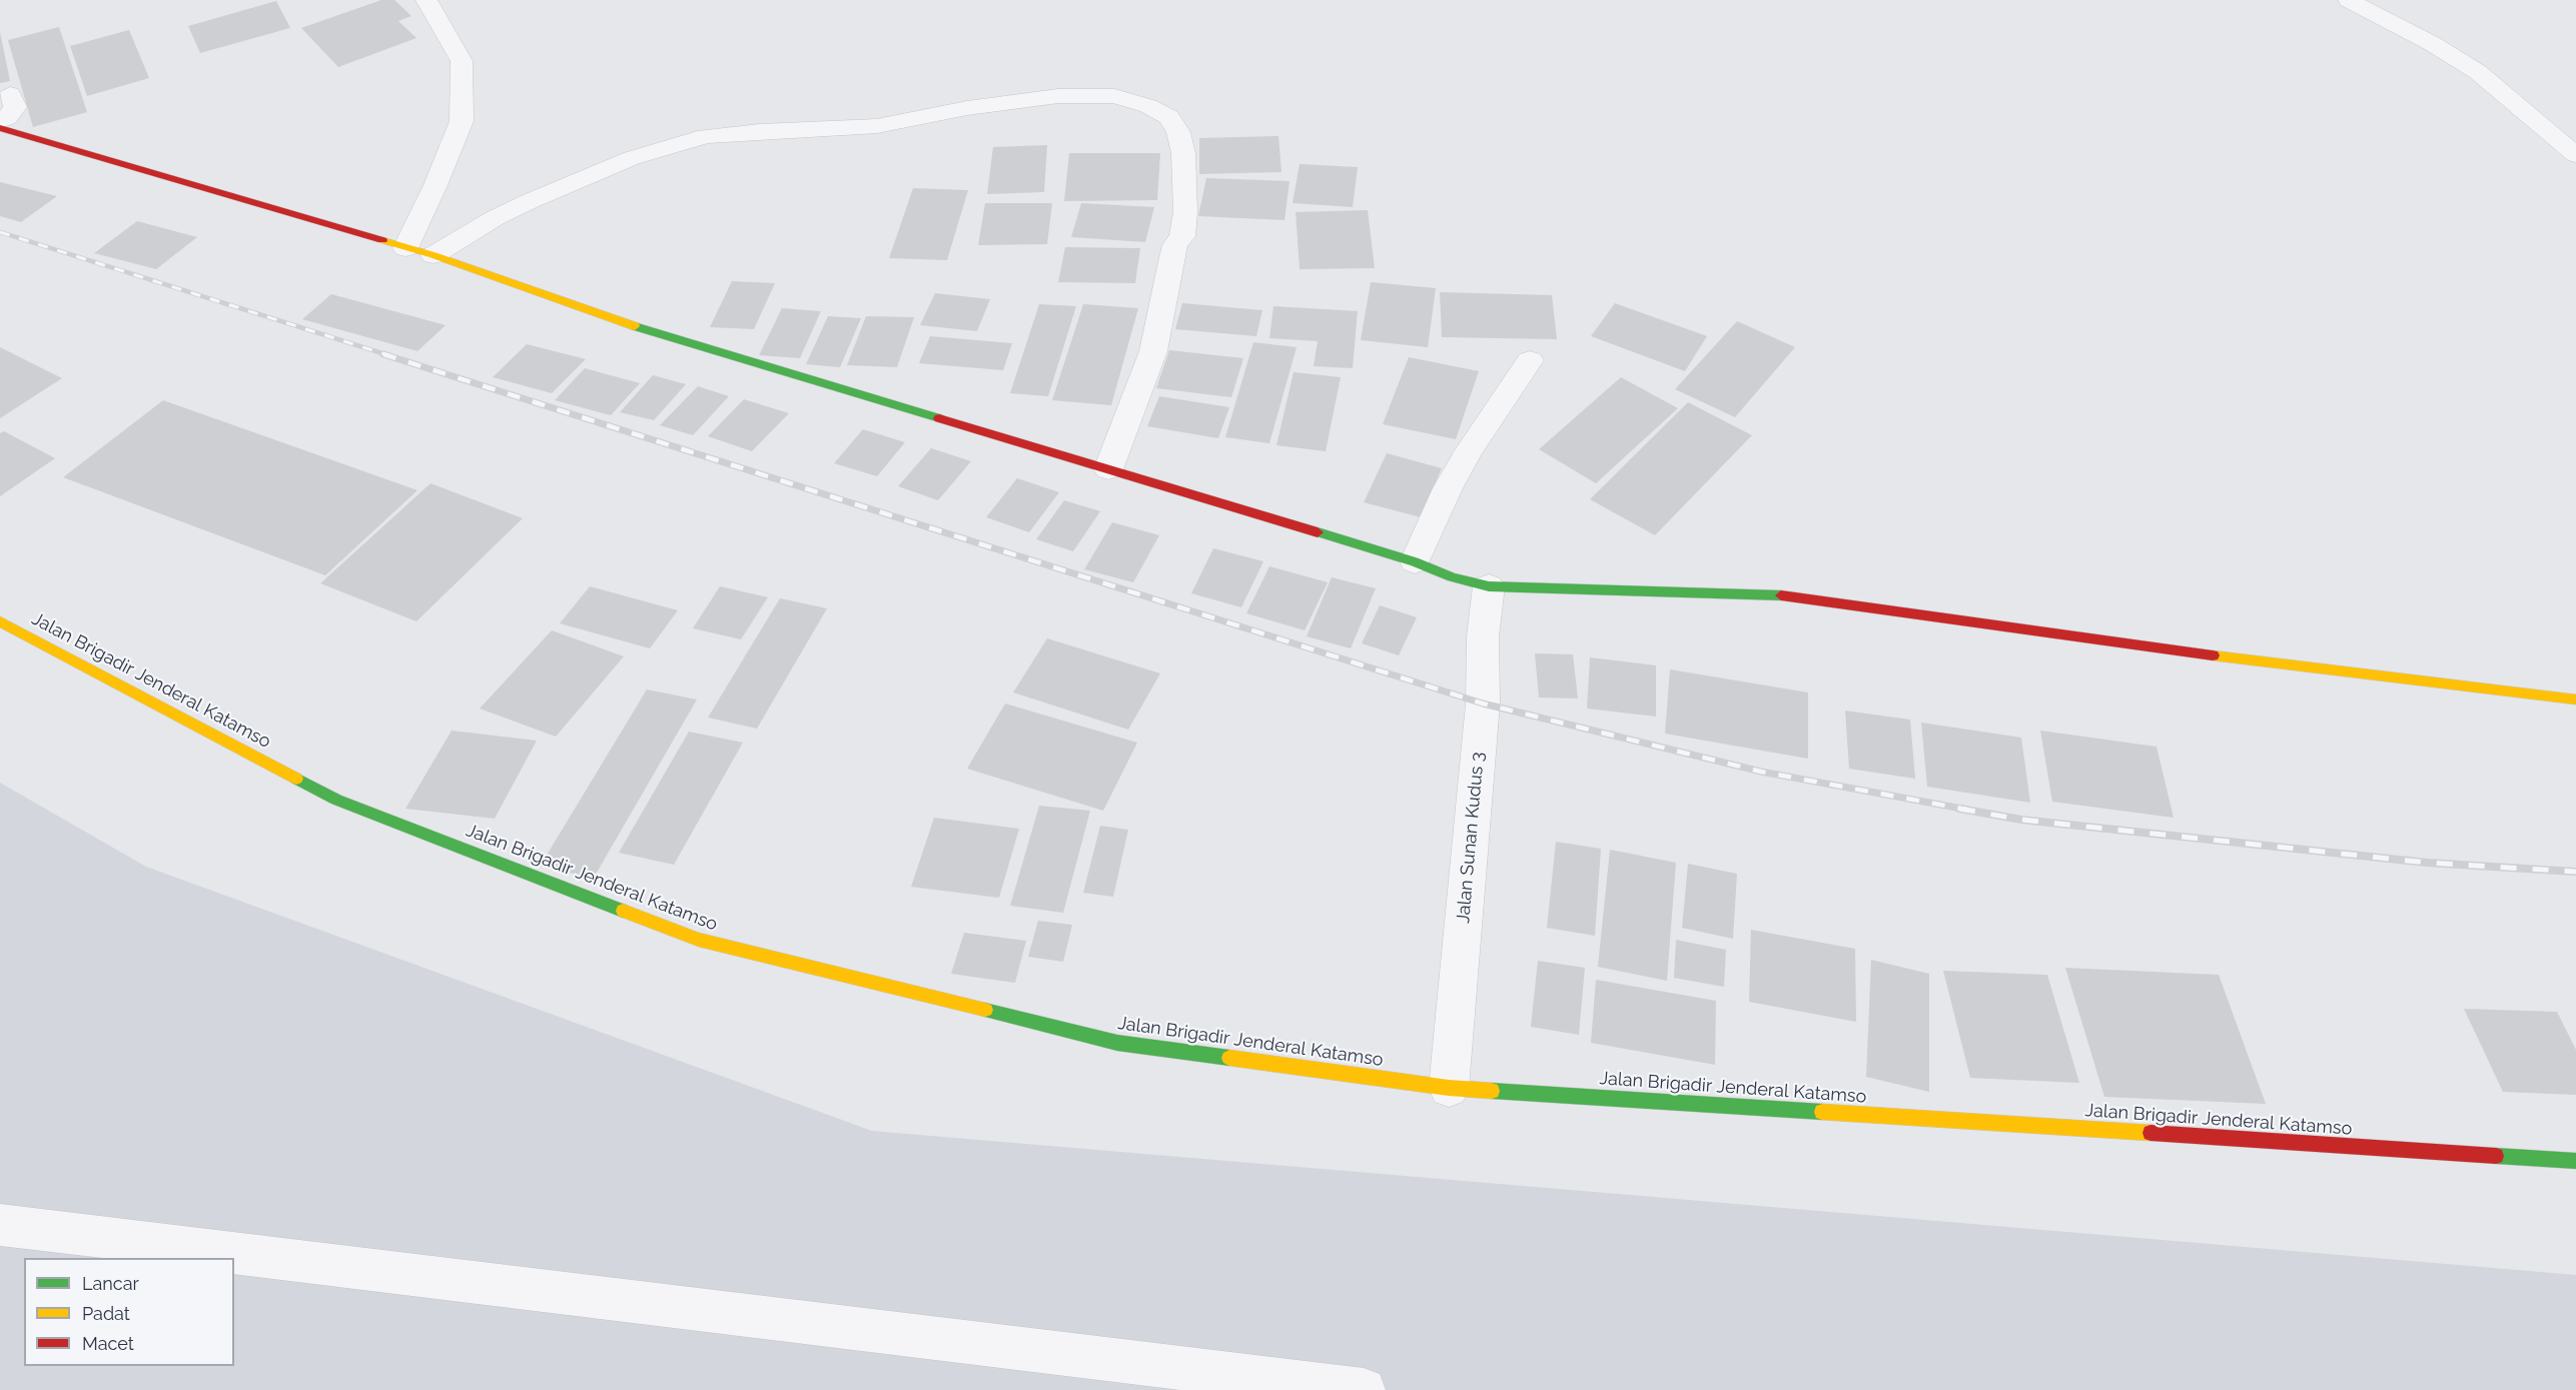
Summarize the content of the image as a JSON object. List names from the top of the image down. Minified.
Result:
{"streets":{"main road":["Jalan Brigadir Jenderal Katamso"],"street":["Jalan Sunan Kudus 3"]},"crossings":[["Jalan Brigadir Jenderal Katamso","Jalan Sunan Kudus 3"]],"legend":["Lancar","Padat","Macet"]}
